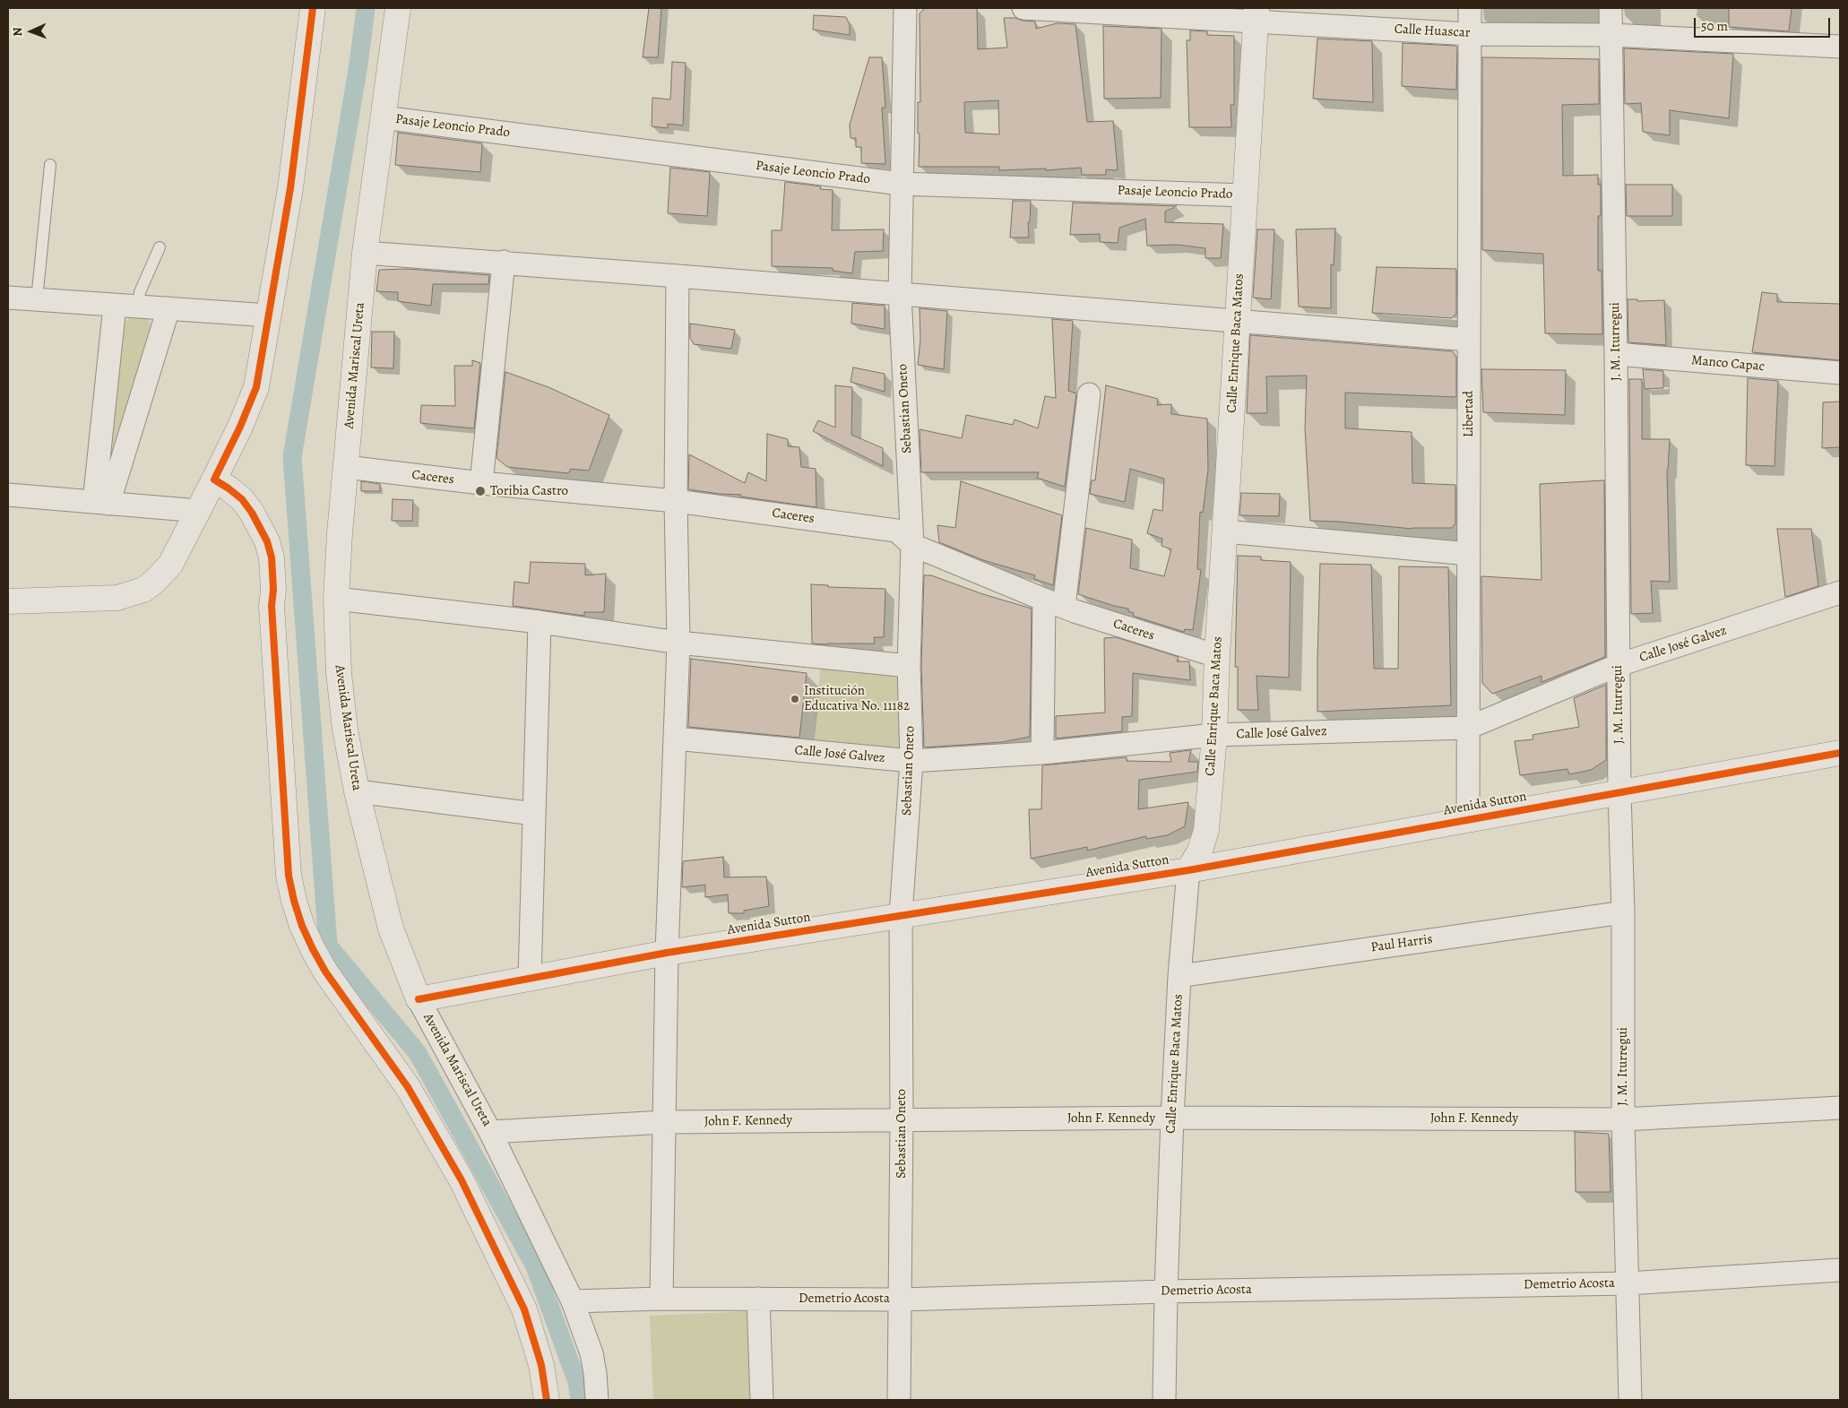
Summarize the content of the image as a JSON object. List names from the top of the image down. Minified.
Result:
{"streets":{"street":["Calle Huascar","Pasaje Leoncio Prado","J. M. Iturregui","Calle Enrique Baca Matos","Manco Capac","Avenida Mariscal Ureta","Sebastian Oneto","Libertad","Caceres","Calle José Galvez","Avenida Sutton","Paul Harris","John F. Kennedy","Demetrio Acosta"]},"crossings":[["Calle Huascar","J. M. Iturregui"],["Calle Huascar","Calle Enrique Baca Matos"],["Calle Huascar","Libertad"],["Pasaje Leoncio Prado","Calle Enrique Baca Matos"],["Pasaje Leoncio Prado","Avenida Mariscal Ureta"],["Pasaje Leoncio Prado","Sebastian Oneto"],["J. M. Iturregui","Manco Capac"],["J. M. Iturregui","Calle José Galvez"],["J. M. Iturregui","Avenida Sutton"],["J. M. Iturregui","Paul Harris"],["J. M. Iturregui","John F. Kennedy"],["J. M. Iturregui","Demetrio Acosta"],["Calle Enrique Baca Matos","Caceres"],["Calle Enrique Baca Matos","Calle José Galvez"],["Calle Enrique Baca Matos","Avenida Sutton"],["Calle Enrique Baca Matos","Paul Harris"],["Calle Enrique Baca Matos","John F. Kennedy"],["Calle Enrique Baca Matos","Demetrio Acosta"],["Avenida Mariscal Ureta","Caceres"],["Avenida Mariscal Ureta","Avenida Sutton"],["Avenida Mariscal Ureta","John F. Kennedy"],["Avenida Mariscal Ureta","Demetrio Acosta"],["Sebastian Oneto","Caceres"],["Sebastian Oneto","Calle José Galvez"],["Sebastian Oneto","Avenida Sutton"],["Sebastian Oneto","John F. Kennedy"],["Sebastian Oneto","Demetrio Acosta"],["Libertad","Calle José Galvez"],["Libertad","Avenida Sutton"]],"places":["Toribia Castro","Institución Educativa No. 11182"],"scale_bar":"50 m","north":"left"}
